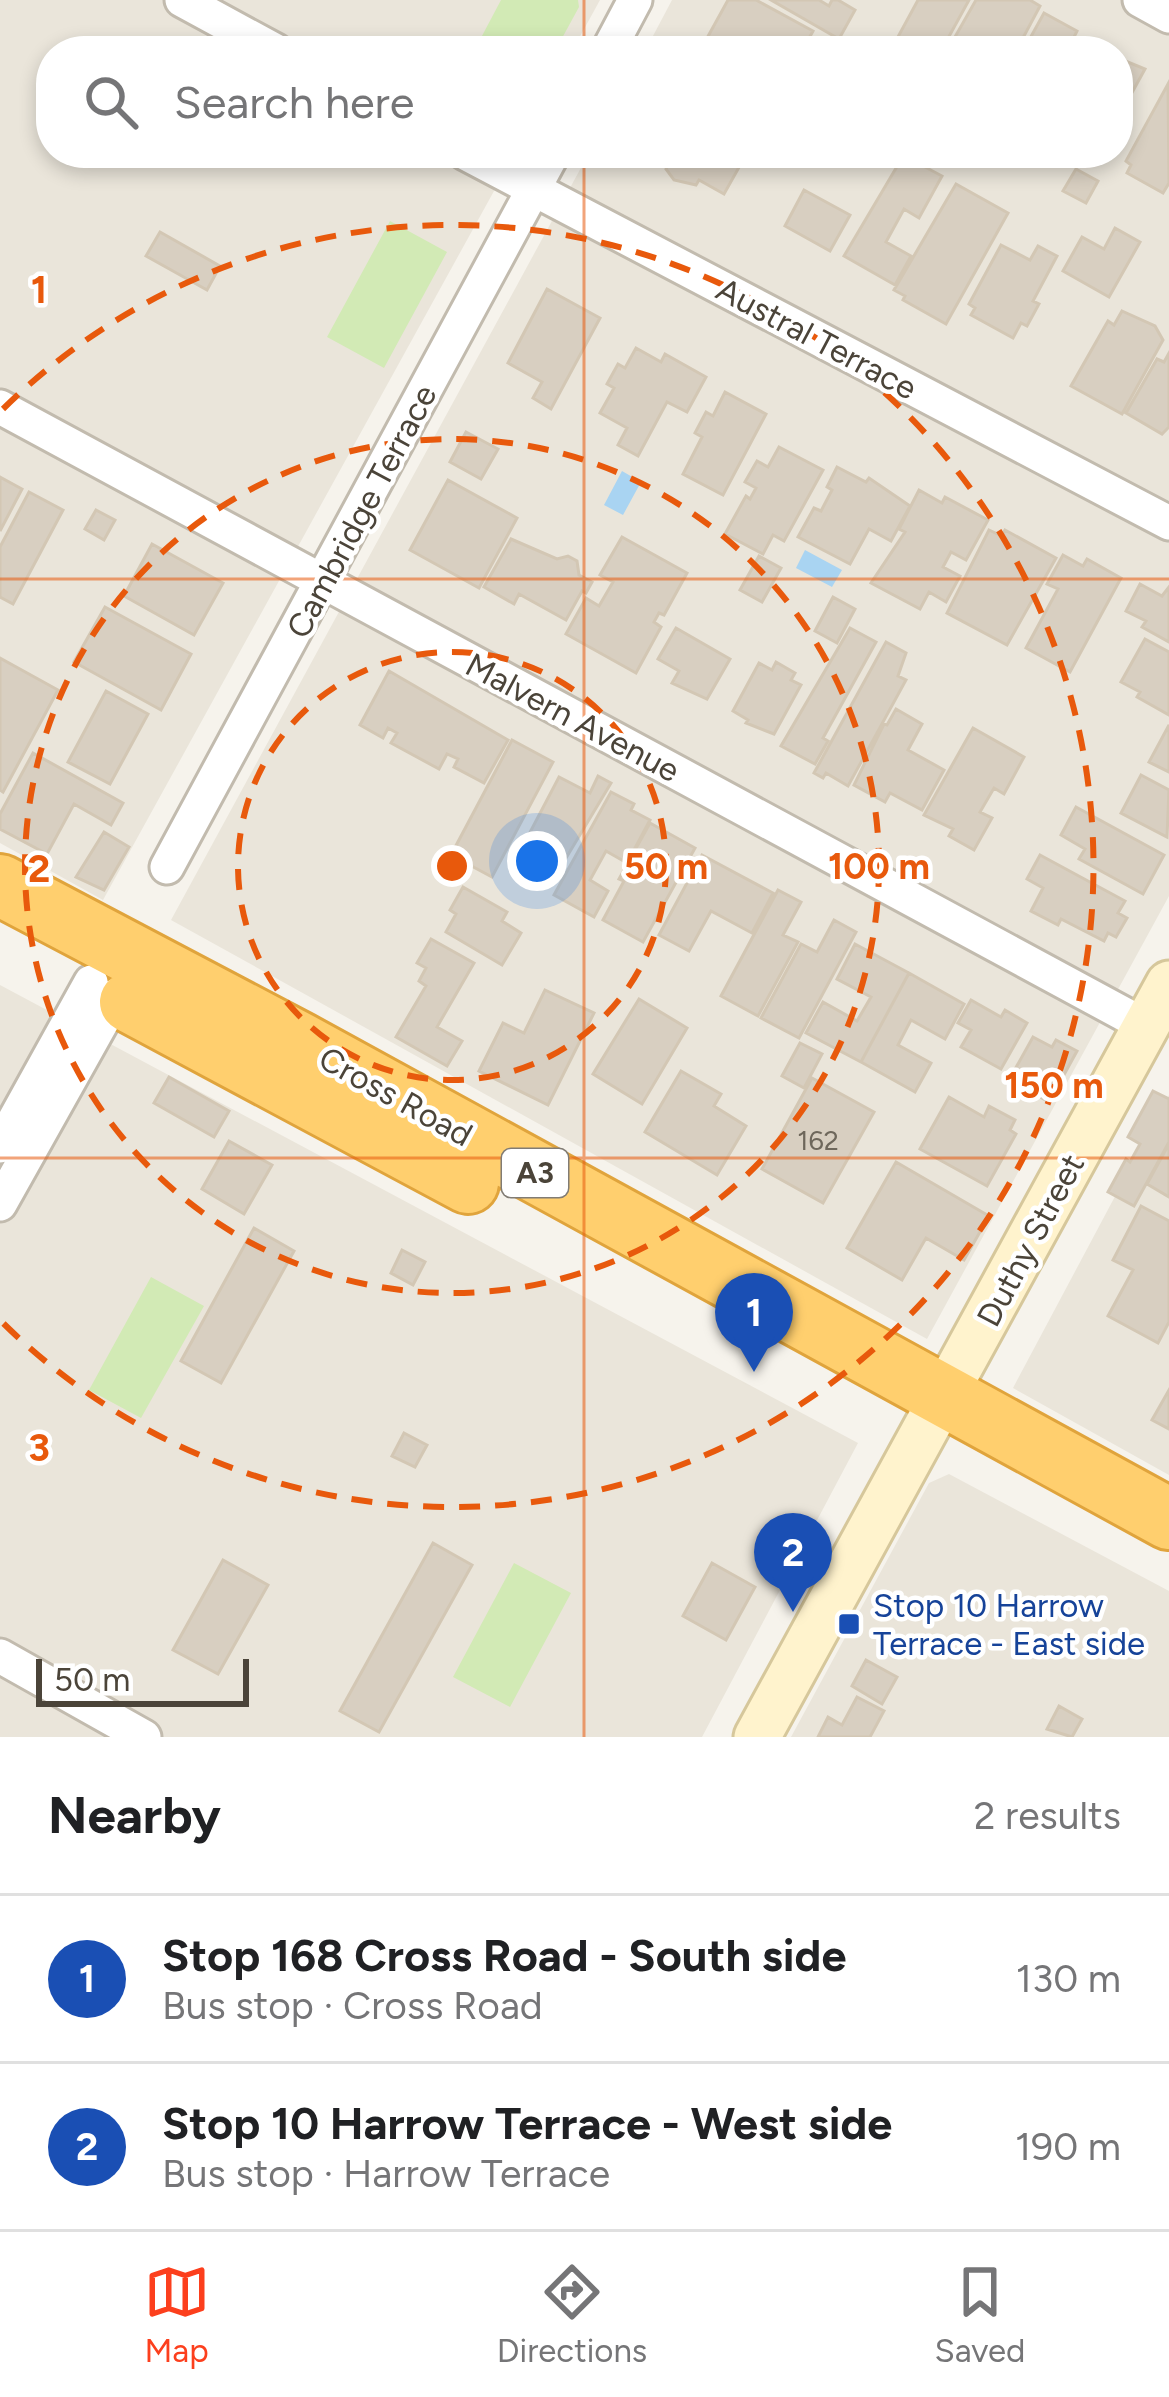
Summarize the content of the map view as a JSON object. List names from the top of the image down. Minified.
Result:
{"streets":{"highway":["Cross Road","A3"],"street":["Austral Terrace","Cambridge Terrace","Malvern Avenue","Duthy Street"]},"crossings":[["Austral Terrace","Cambridge Terrace"],["Cambridge Terrace","Malvern Avenue"],["Malvern Avenue","Duthy Street"],["Cross Road","Duthy Street"]],"places":{"transit":["Stop 10 Harrow Terrace - East side"]},"house_numbers":["162"],"scale_bar":"50 m","page":{"search":"Search here","pins":["1","2"],"scale":"50 m","heading":["Nearby","2 results"],"list":[{"mark":"1","name":"Stop 168 Cross Road - South side","note":"Bus stop · Cross Road","value":"130 m"},{"mark":"2","name":"Stop 10 Harrow Terrace - West side","note":"Bus stop · Harrow Terrace","value":"190 m"}],"nav":["Map","Directions","Saved"]},"grid":{"rows":["1","2","3"]},"rings":["50 m","100 m","150 m"]}
